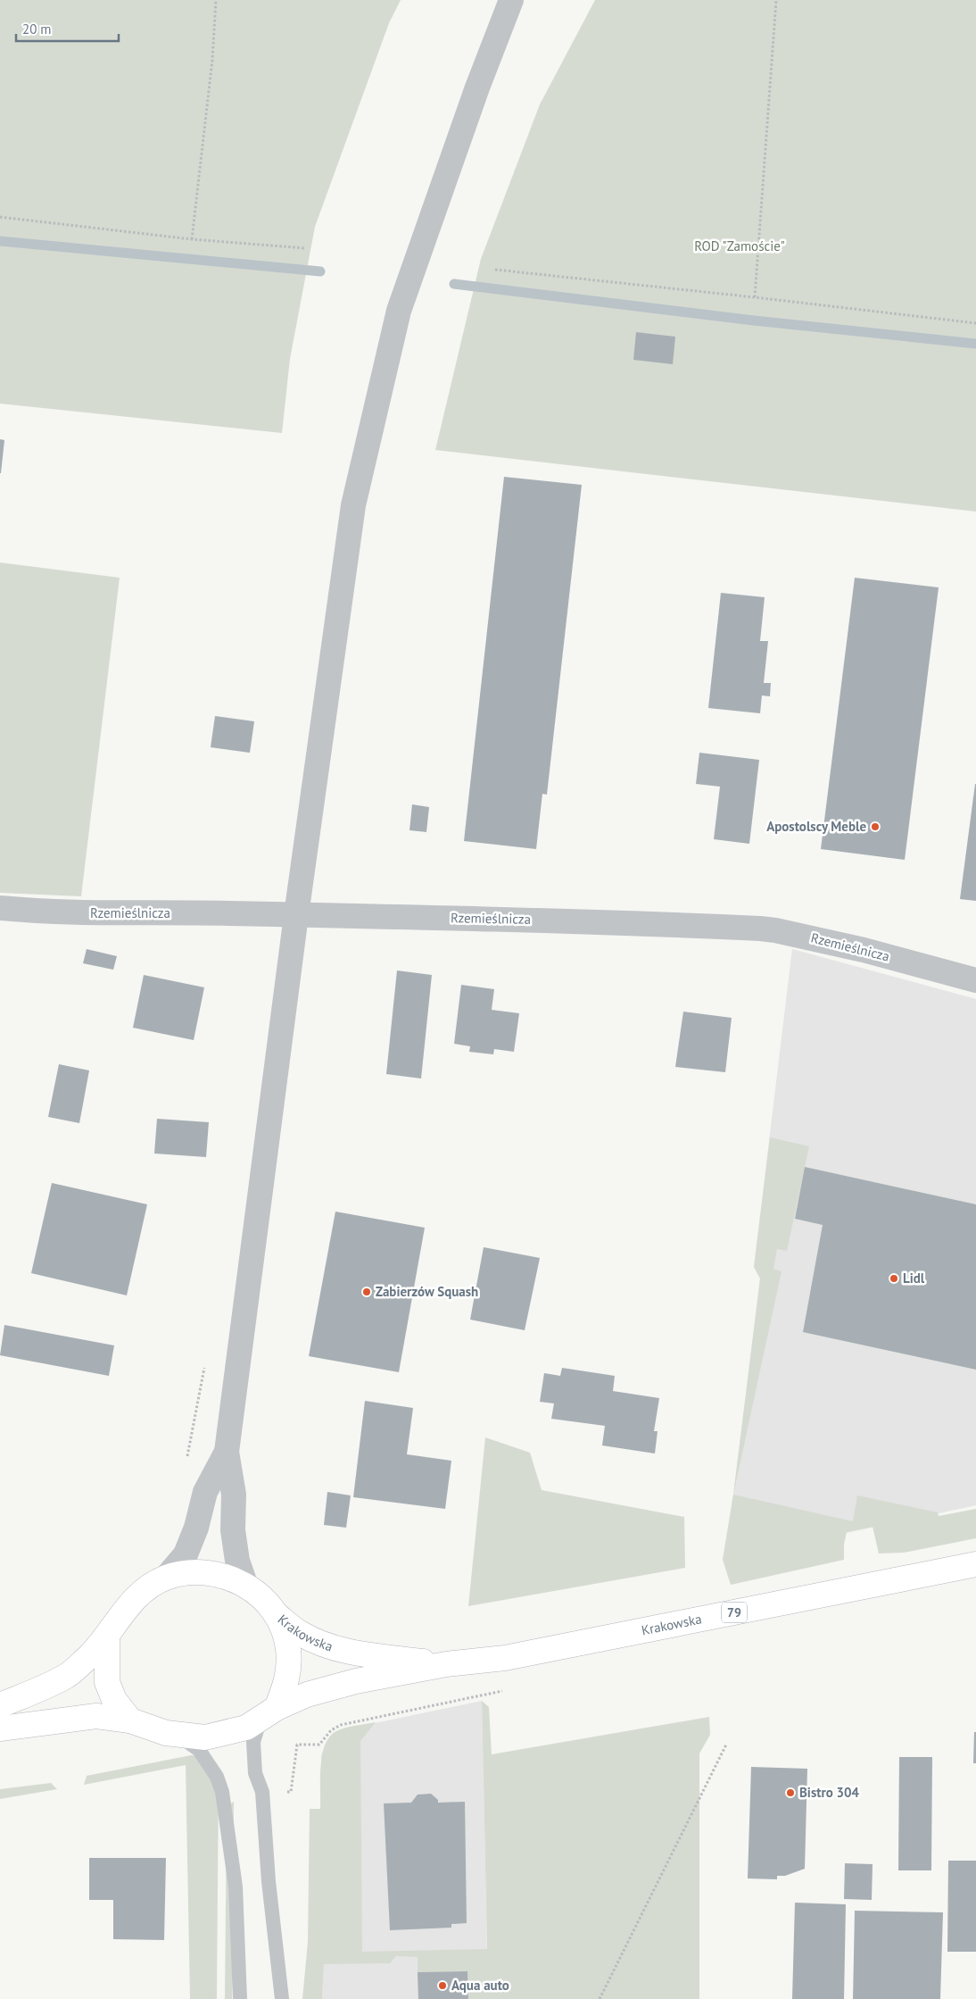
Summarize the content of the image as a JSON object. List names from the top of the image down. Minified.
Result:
{"streets":{"main road":["79","Krakowska"],"street":["Rzemieślnicza"]},"parks":["ROD \"Zamoście\""],"places":["Apostolscy Meble","Lidl","Zabierzów Squash","Bistro 304","Aqua auto"],"scale_bar":"20 m"}
